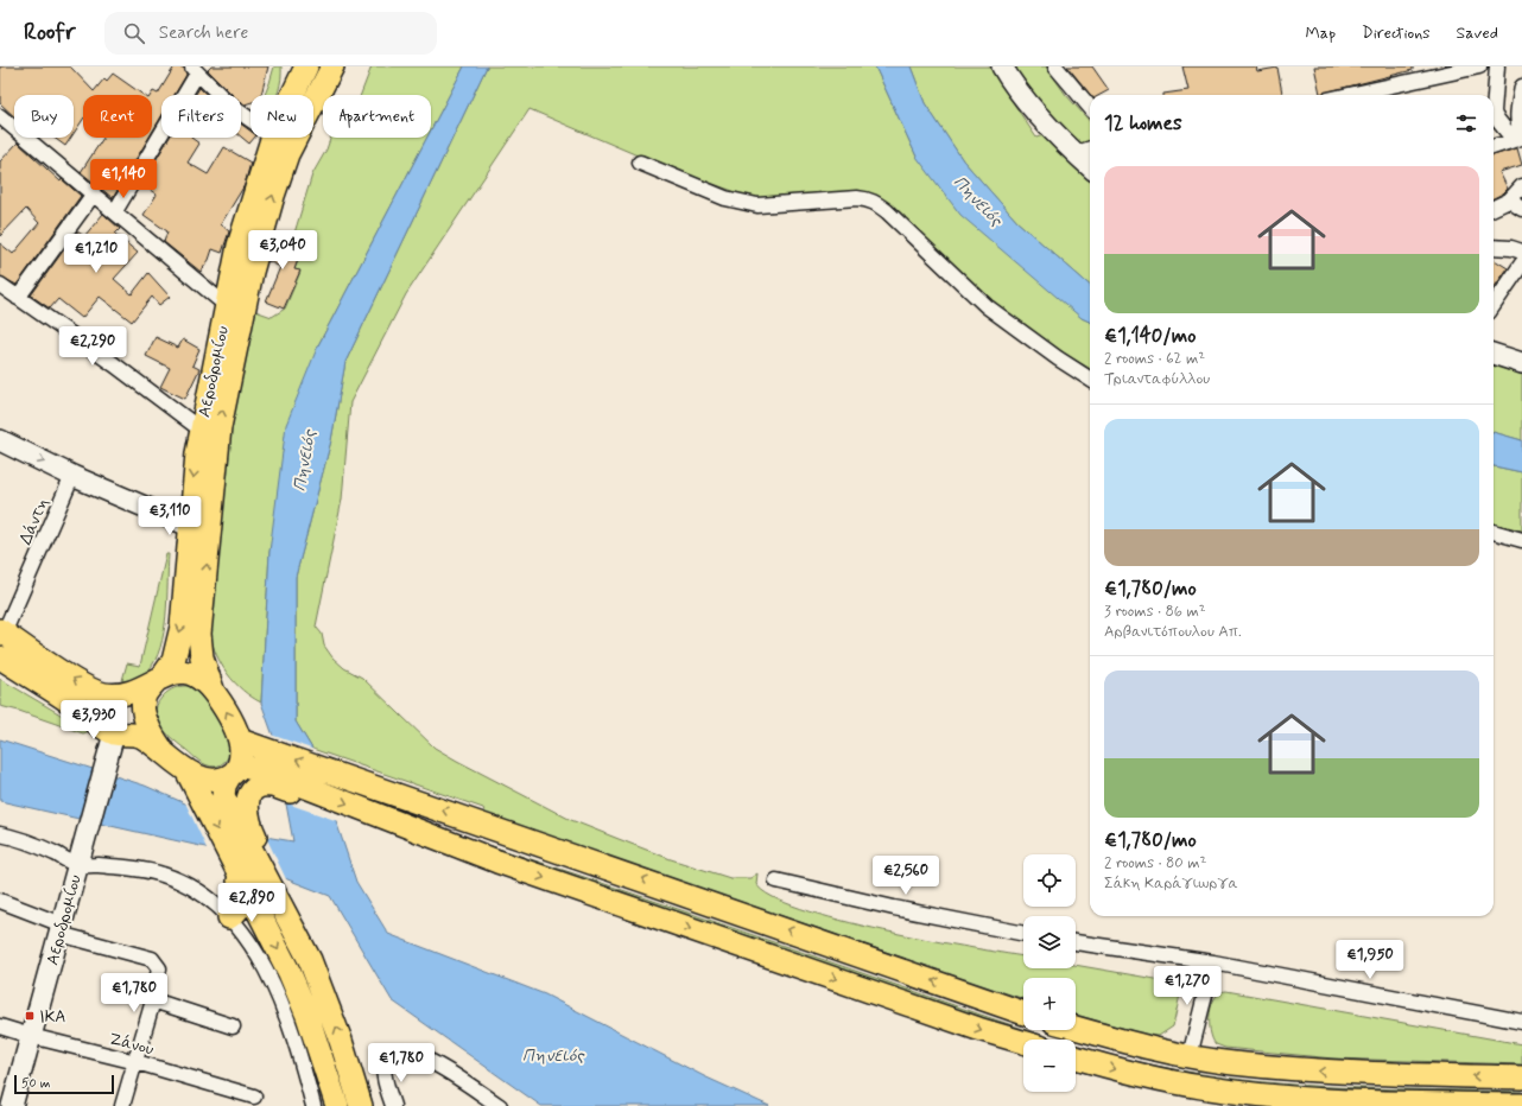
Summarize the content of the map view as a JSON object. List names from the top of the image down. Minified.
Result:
{"streets":{"main road":["Αεροδρομίου"],"street":["Δάντη","Ζάνου"]},"crossings":[["Αεροδρομίου","Ζάνου"]],"water":["Πηνειός"],"places":{"transit":["ΙΚΑ"]},"scale_bar":"50 m","page":{"header":"Roofr","search":"Search here","nav":["Map","Directions","Saved"],"chip":["Buy","Rent","Filters","New","Apartment"],"heading":"12 homes","list":[{"name":"€1,140/mo","note":"2 rooms · 62 m² · Τριανταφύλλου"},{"name":"€1,780/mo","note":"3 rooms · 86 m² · Αρβανιτόπουλου Απ."},{"name":"€1,780/mo","note":"2 rooms · 80 m² · Σάκη Καράγιωργα"}],"price":["€1,140","€3,040","€1,210","€2,290","€3,110","€3,930","€2,560","€2,890","€1,950","€1,270","€1,780","€1,780"],"map_buttons":["+","−"],"scale":"50 m"}}
